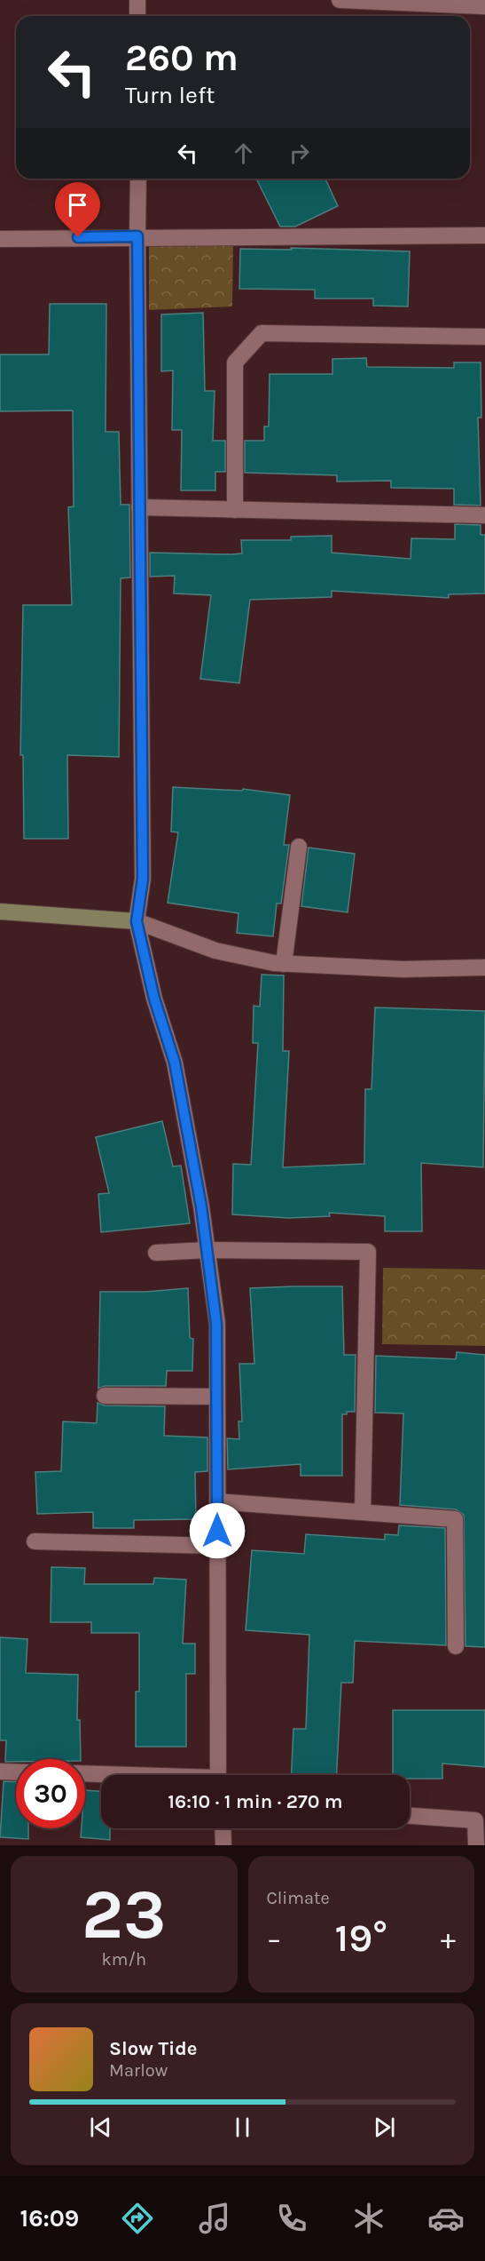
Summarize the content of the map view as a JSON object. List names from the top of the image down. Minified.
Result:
{"page":{"turn":["260 m","Turn left"],"limit":"30","trip":"16:10 · 1 min · 270 m","tile":[["23","km/h"],"Climate"],"heat":["−","19°","+"],"song":["Slow Tide","Marlow"],"tabs":"16:09"}}
